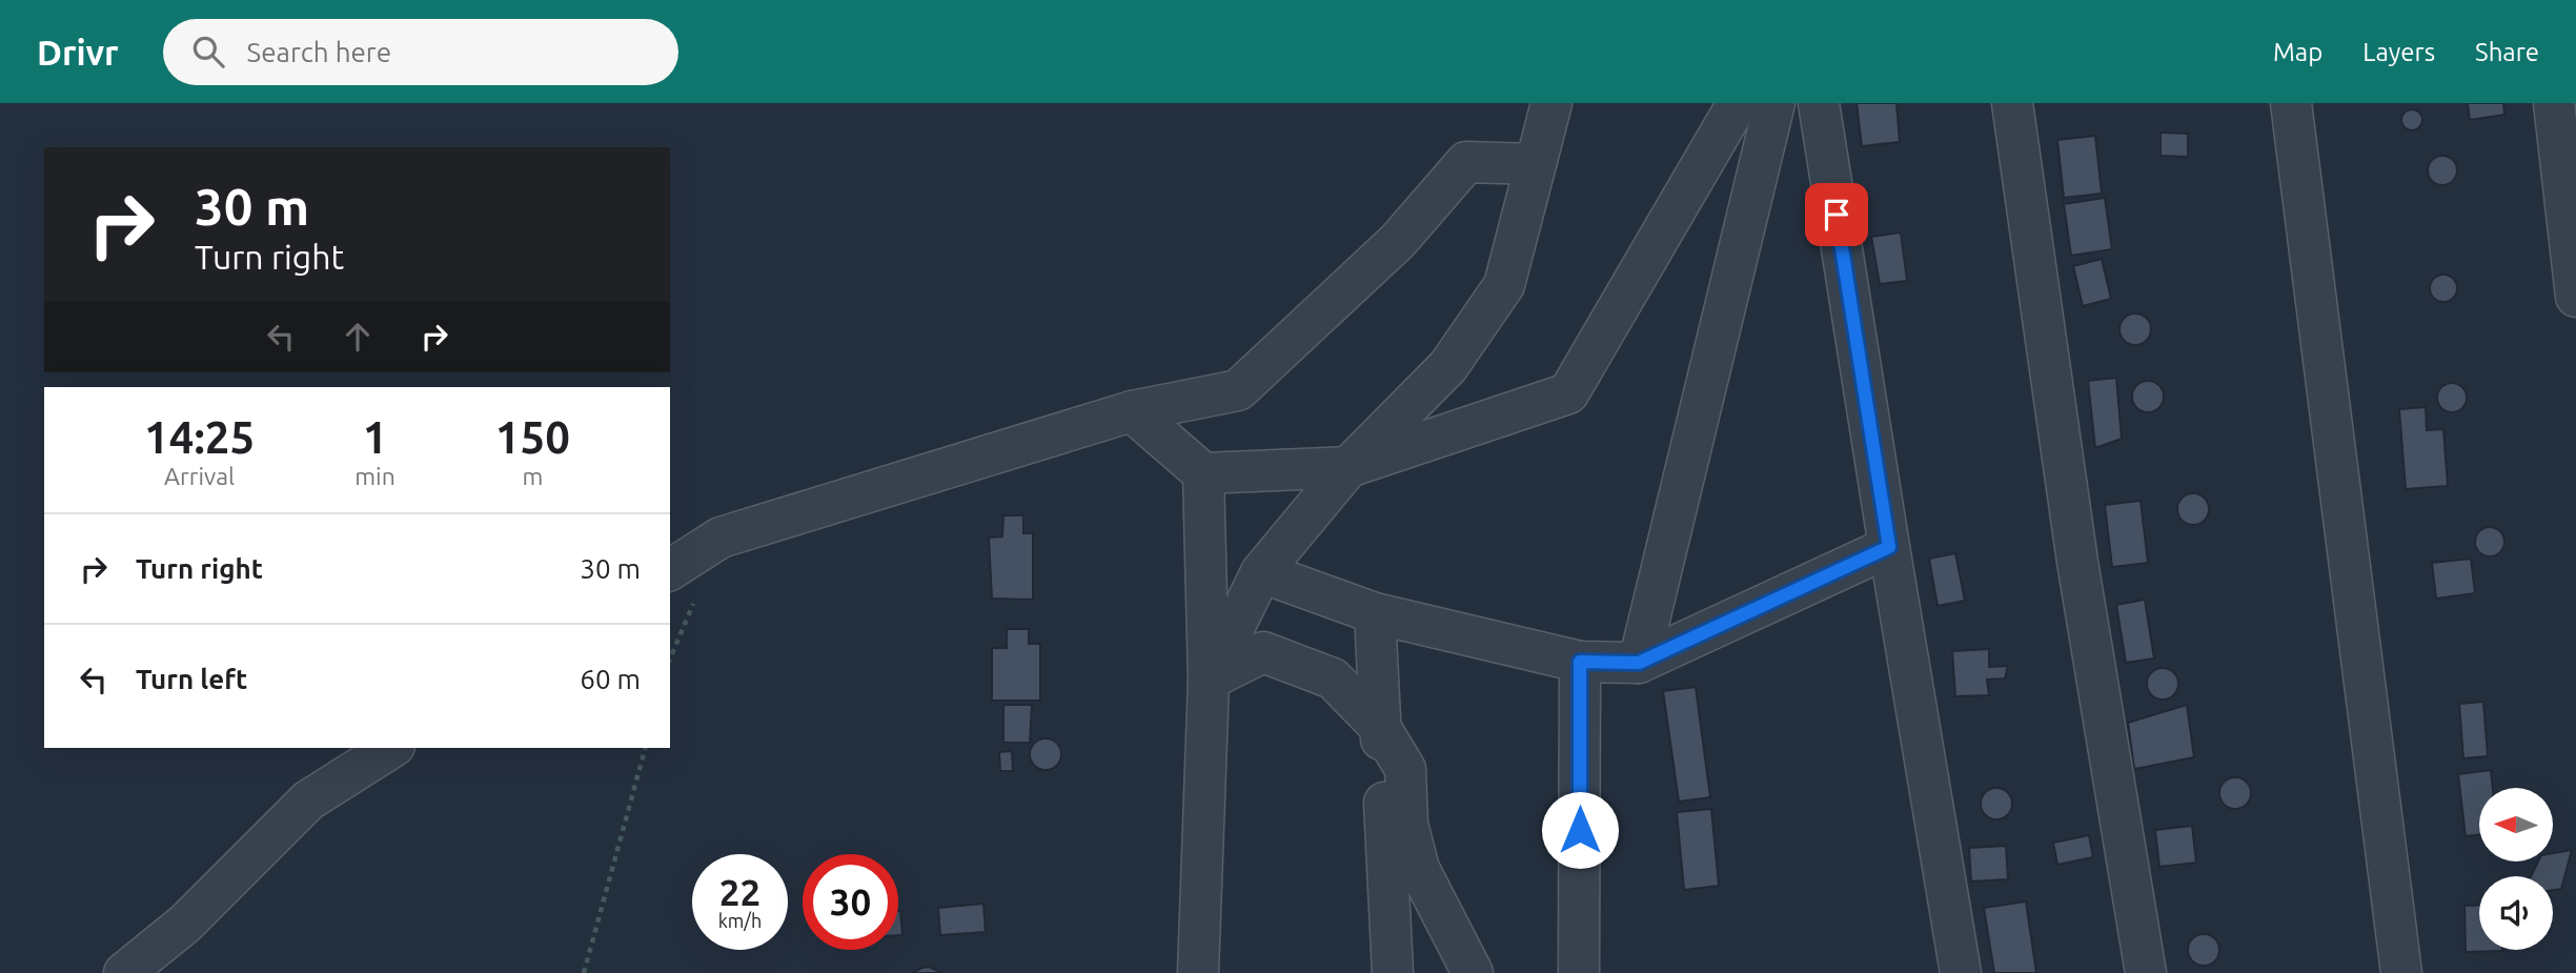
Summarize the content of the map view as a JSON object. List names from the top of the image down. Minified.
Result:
{"north":"left","page":{"header":"Drivr","search":"Search here","nav":["Map","Layers","Share"],"turn":["30 m","Turn right"],"eta":["14:25","Arrival","1","min","150","m"],"list":[{"name":"Turn right","value":"30 m"},{"name":"Turn left","value":"60 m"}],"speed":"22 km/h","limit":"30"}}
